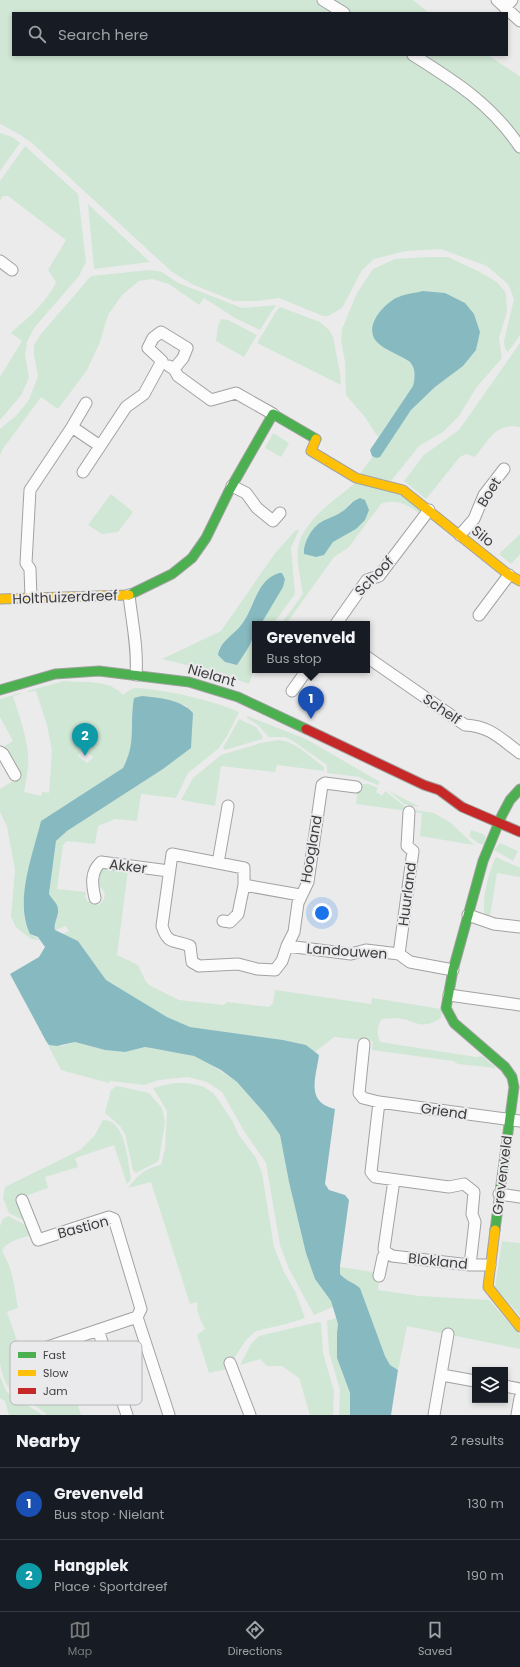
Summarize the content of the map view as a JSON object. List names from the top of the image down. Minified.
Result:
{"streets":{"street":["Boet","Silo","Schoof","Holthuizerdreef","Nielant","Schelf","Hoogland","Akker","Huurland","Landouwen","Griend","Grevenveld","Bastion","Blokland"]},"crossings":[["Boet","Silo"],["Silo","Schoof"],["Holthuizerdreef","Nielant"],["Nielant","Grevenveld"],["Hoogland","Landouwen"],["Akker","Landouwen"],["Huurland","Landouwen"],["Landouwen","Grevenveld"],["Griend","Grevenveld"],["Grevenveld","Blokland"]],"legend":["Fast","Slow","Jam"],"page":{"search":"Search here","popup":["Grevenveld","Bus stop"],"pins":["1","2"],"heading":["Nearby","2 results"],"list":[{"mark":"1","name":"Grevenveld","note":"Bus stop · Nielant","value":"130 m"},{"mark":"2","name":"Hangplek","note":"Place · Sportdreef","value":"190 m"}],"nav":["Map","Directions","Saved"]}}
